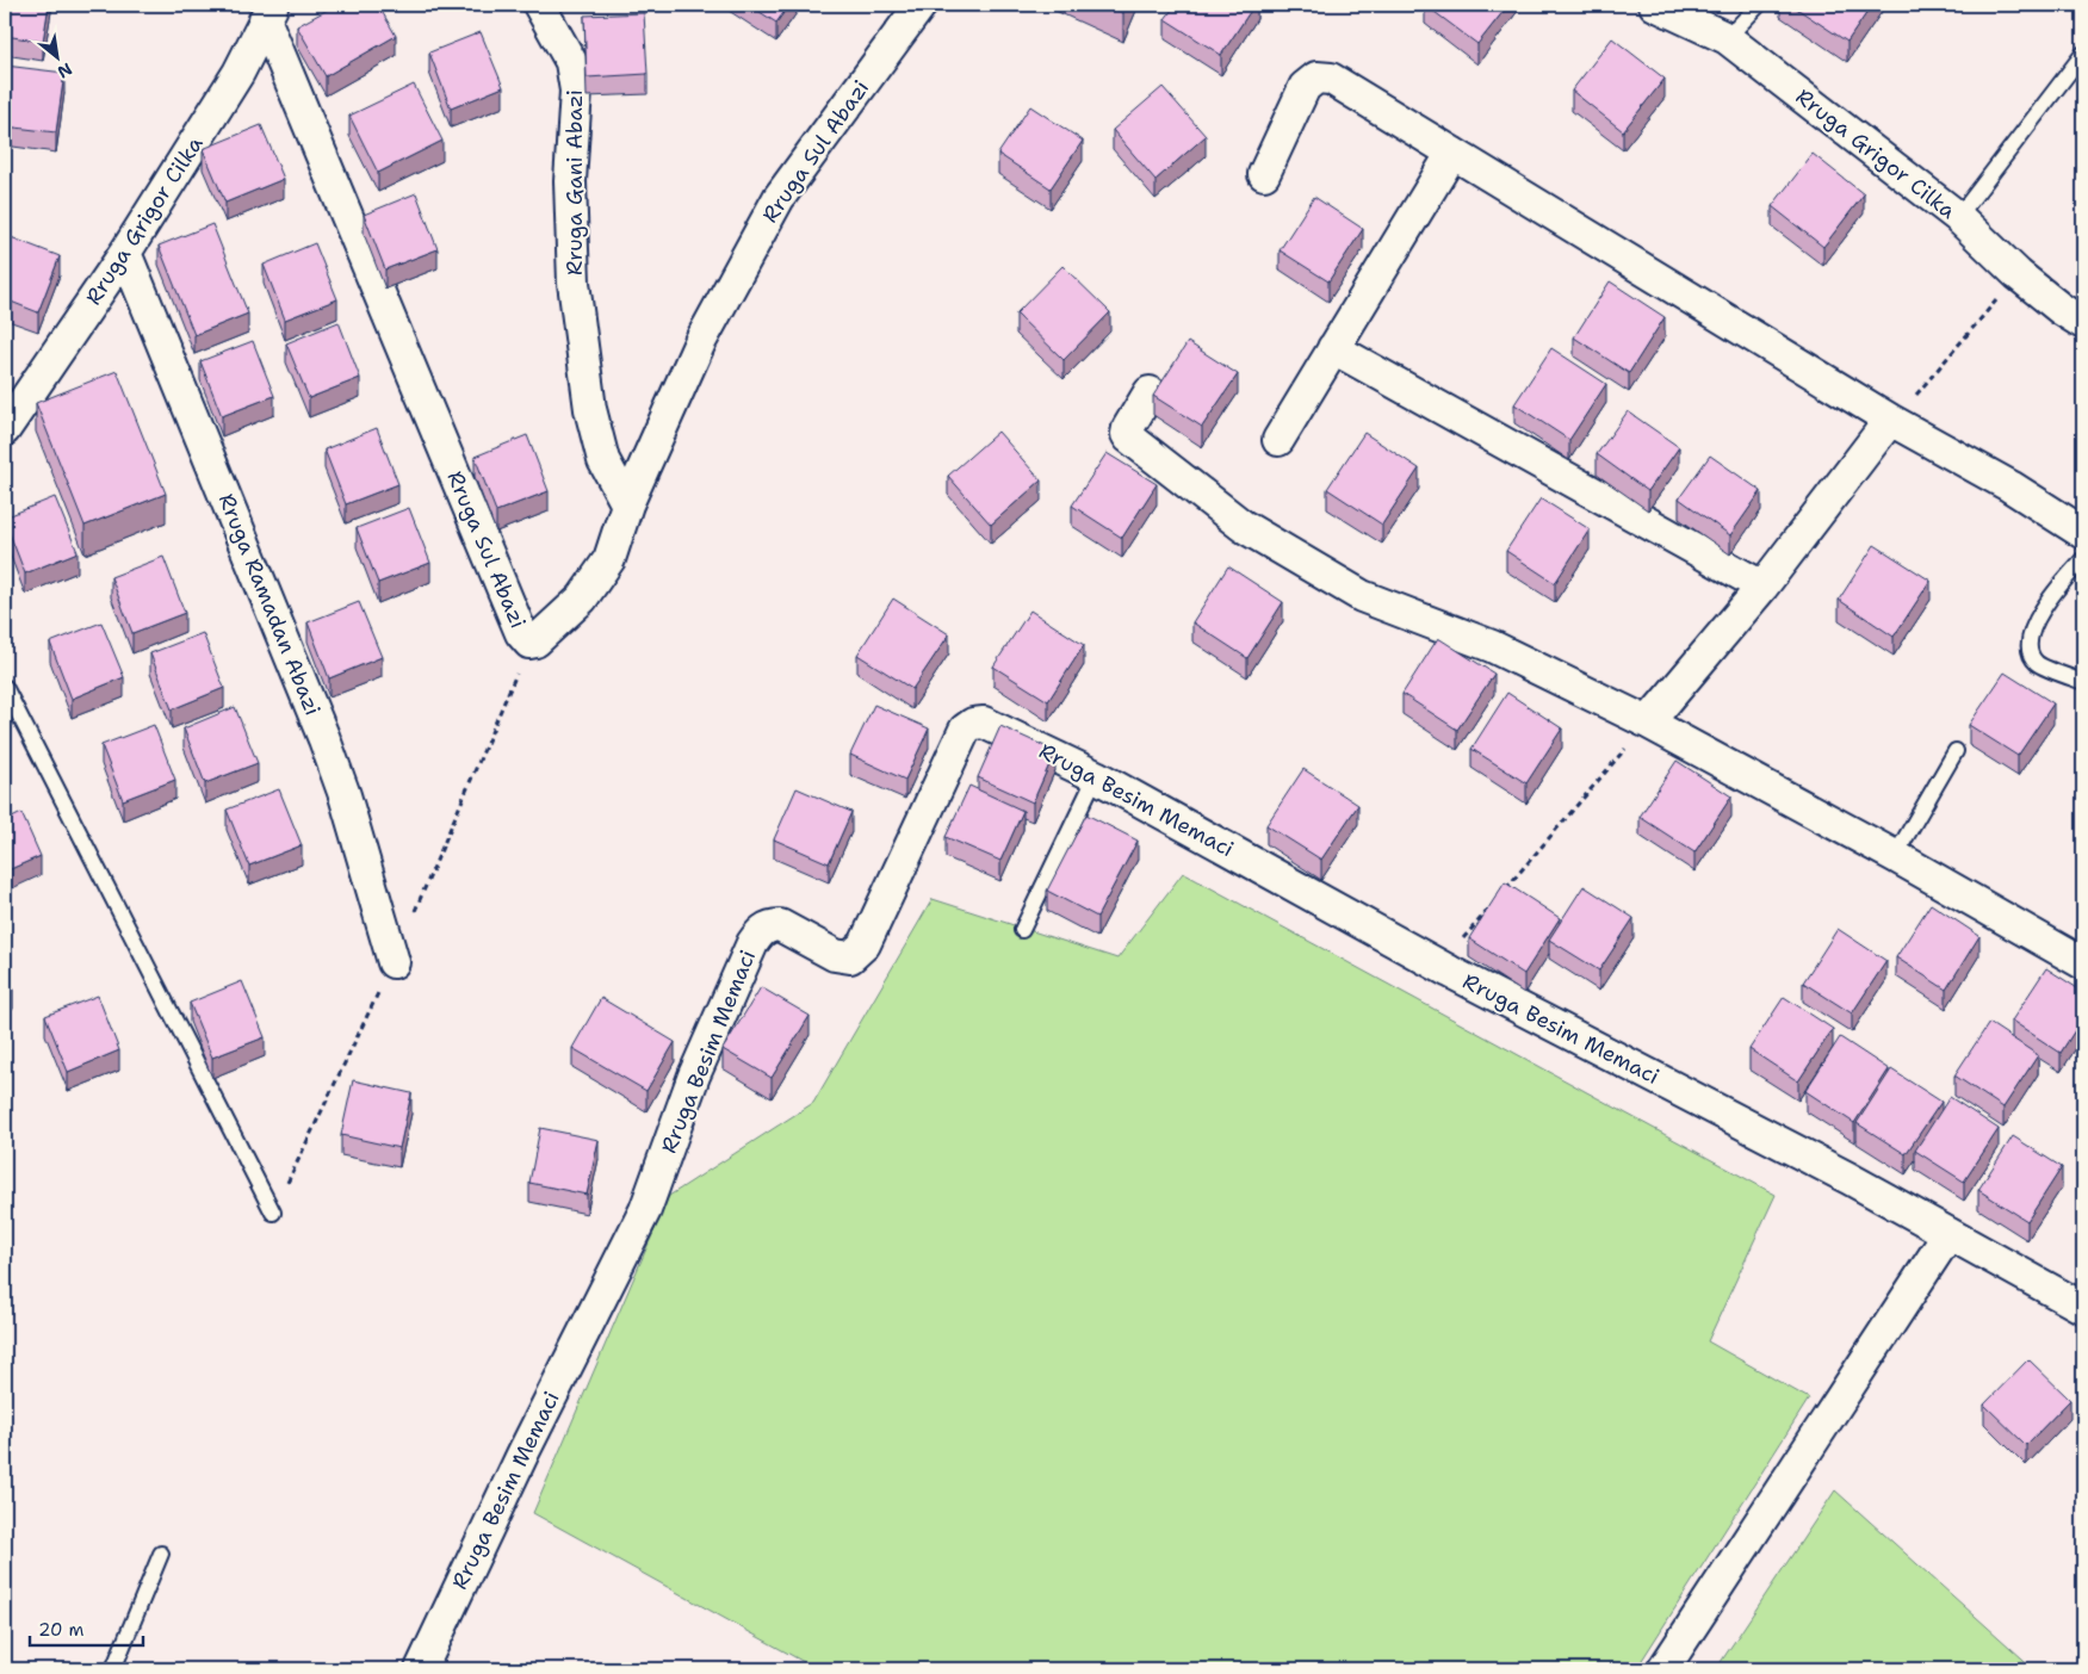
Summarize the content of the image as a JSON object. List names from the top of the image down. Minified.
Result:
{"streets":{"street":["Rruga Sul Abazi","Rruga Grigor Cilka","Rruga Gani Abazi","Rruga Ramadan Abazi","Rruga Besim Memaci"]},"crossings":[["Rruga Sul Abazi","Rruga Grigor Cilka"],["Rruga Sul Abazi","Rruga Gani Abazi"],["Rruga Grigor Cilka","Rruga Ramadan Abazi"]],"scale_bar":"20 m","north":"bottom right"}
